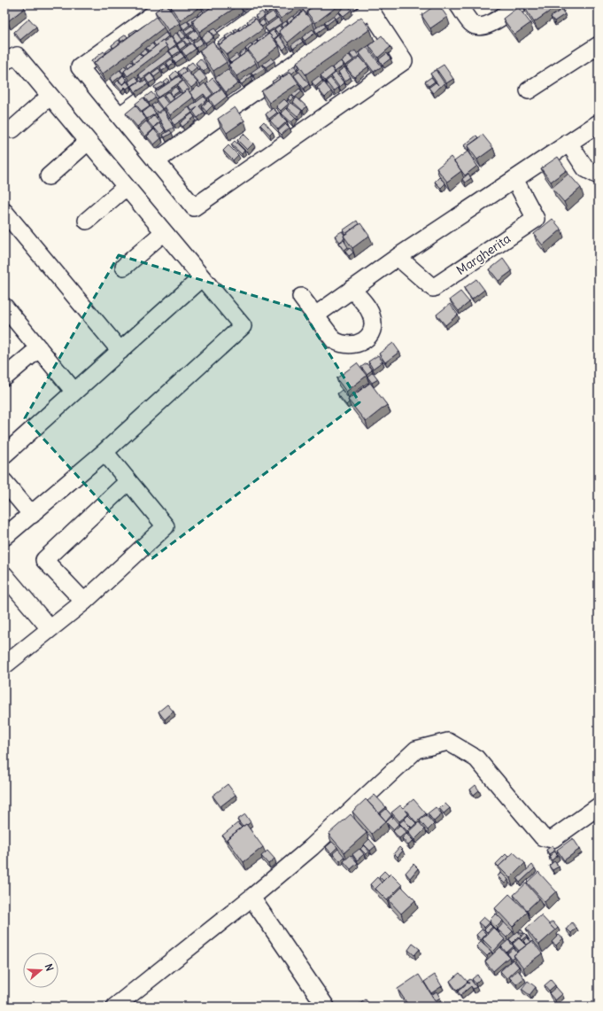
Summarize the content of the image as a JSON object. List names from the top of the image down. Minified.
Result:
{"streets":{"street":["Margherita"]},"north":"right"}
